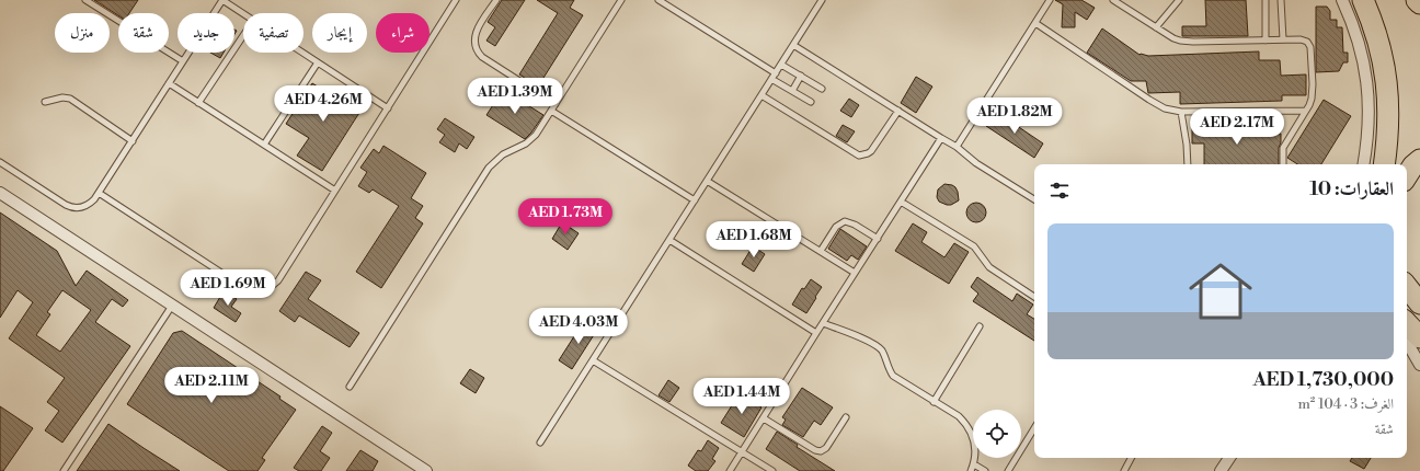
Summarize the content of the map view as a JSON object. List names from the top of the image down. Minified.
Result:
{"page":{"chip":["شراء","إيجار","تصفية","جديد","شقة","منزل"],"price":["AED 1.39M","AED 4.26M","AED 1.82M","AED 2.17M","AED 1.73M","AED 1.68M","AED 1.69M","AED 4.03M","AED 2.11M","AED 1.44M"],"heading":"العقارات: 10","list":[{"name":"AED 1,730,000","note":"الغرف: 3 · 104 m² · شقة"}]}}
